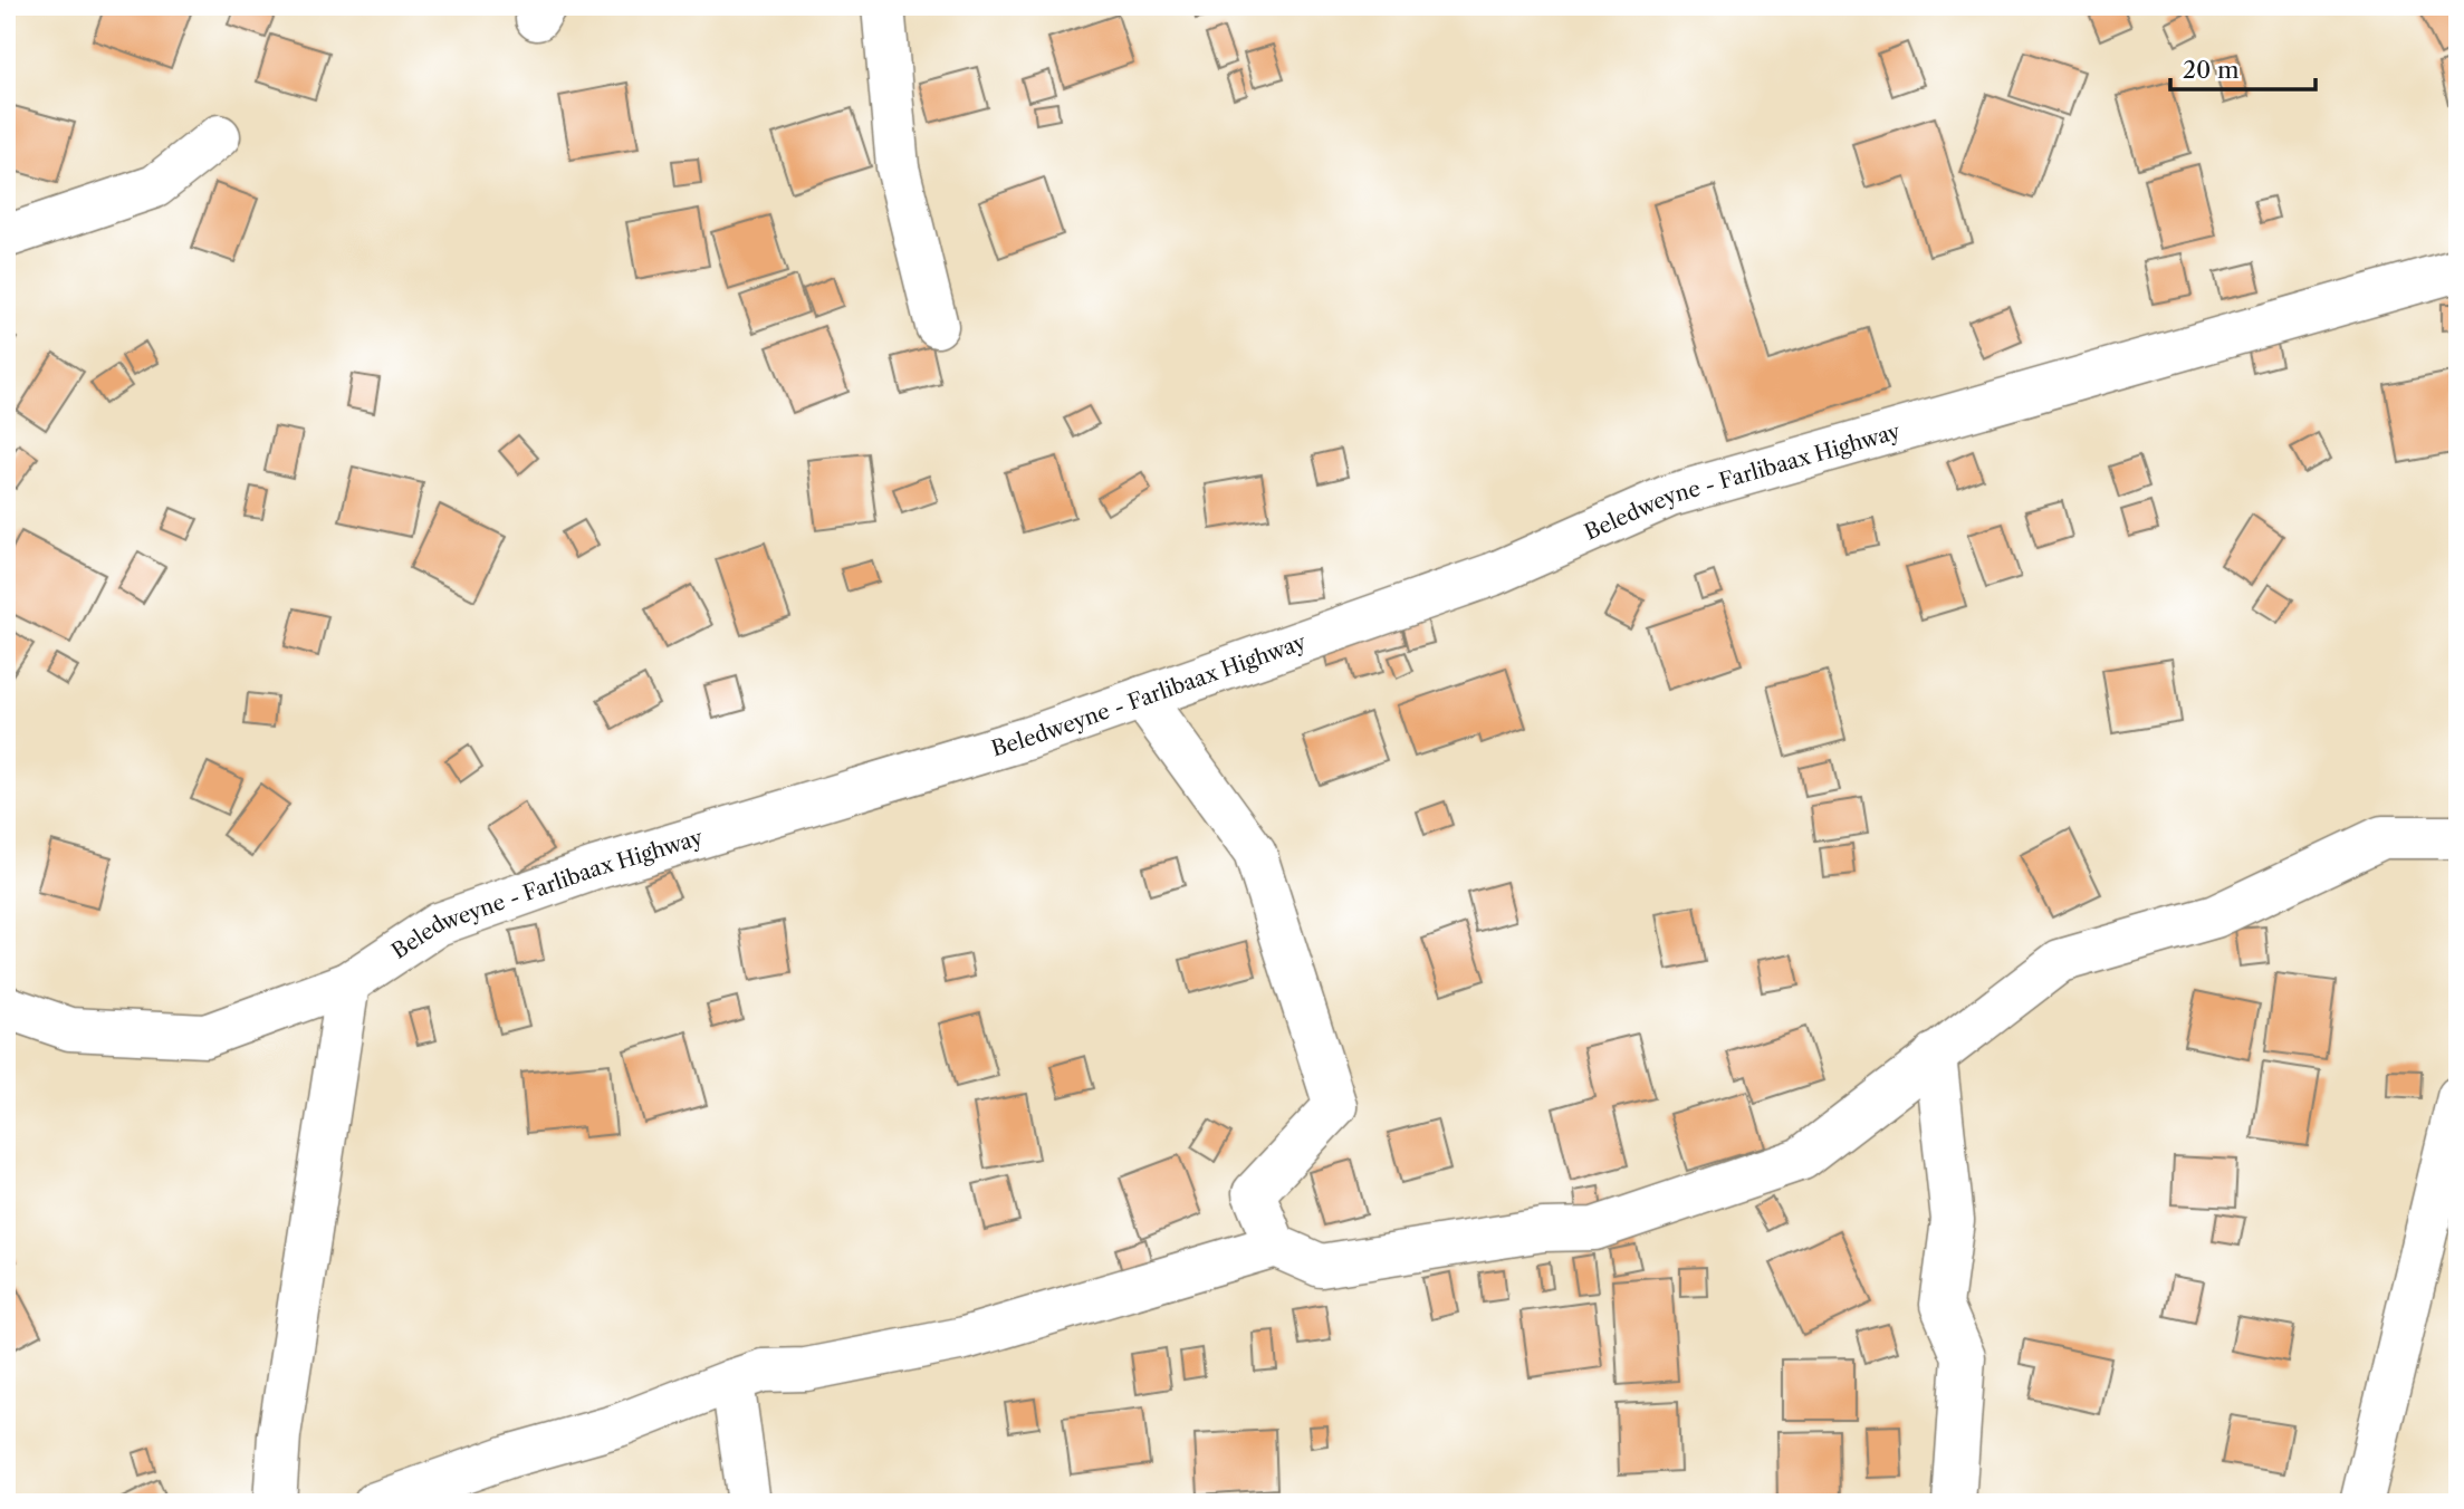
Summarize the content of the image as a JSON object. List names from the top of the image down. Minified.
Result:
{"streets":{"street":["Beledweyne - Farlibaax Highway"]},"scale_bar":"20 m"}
